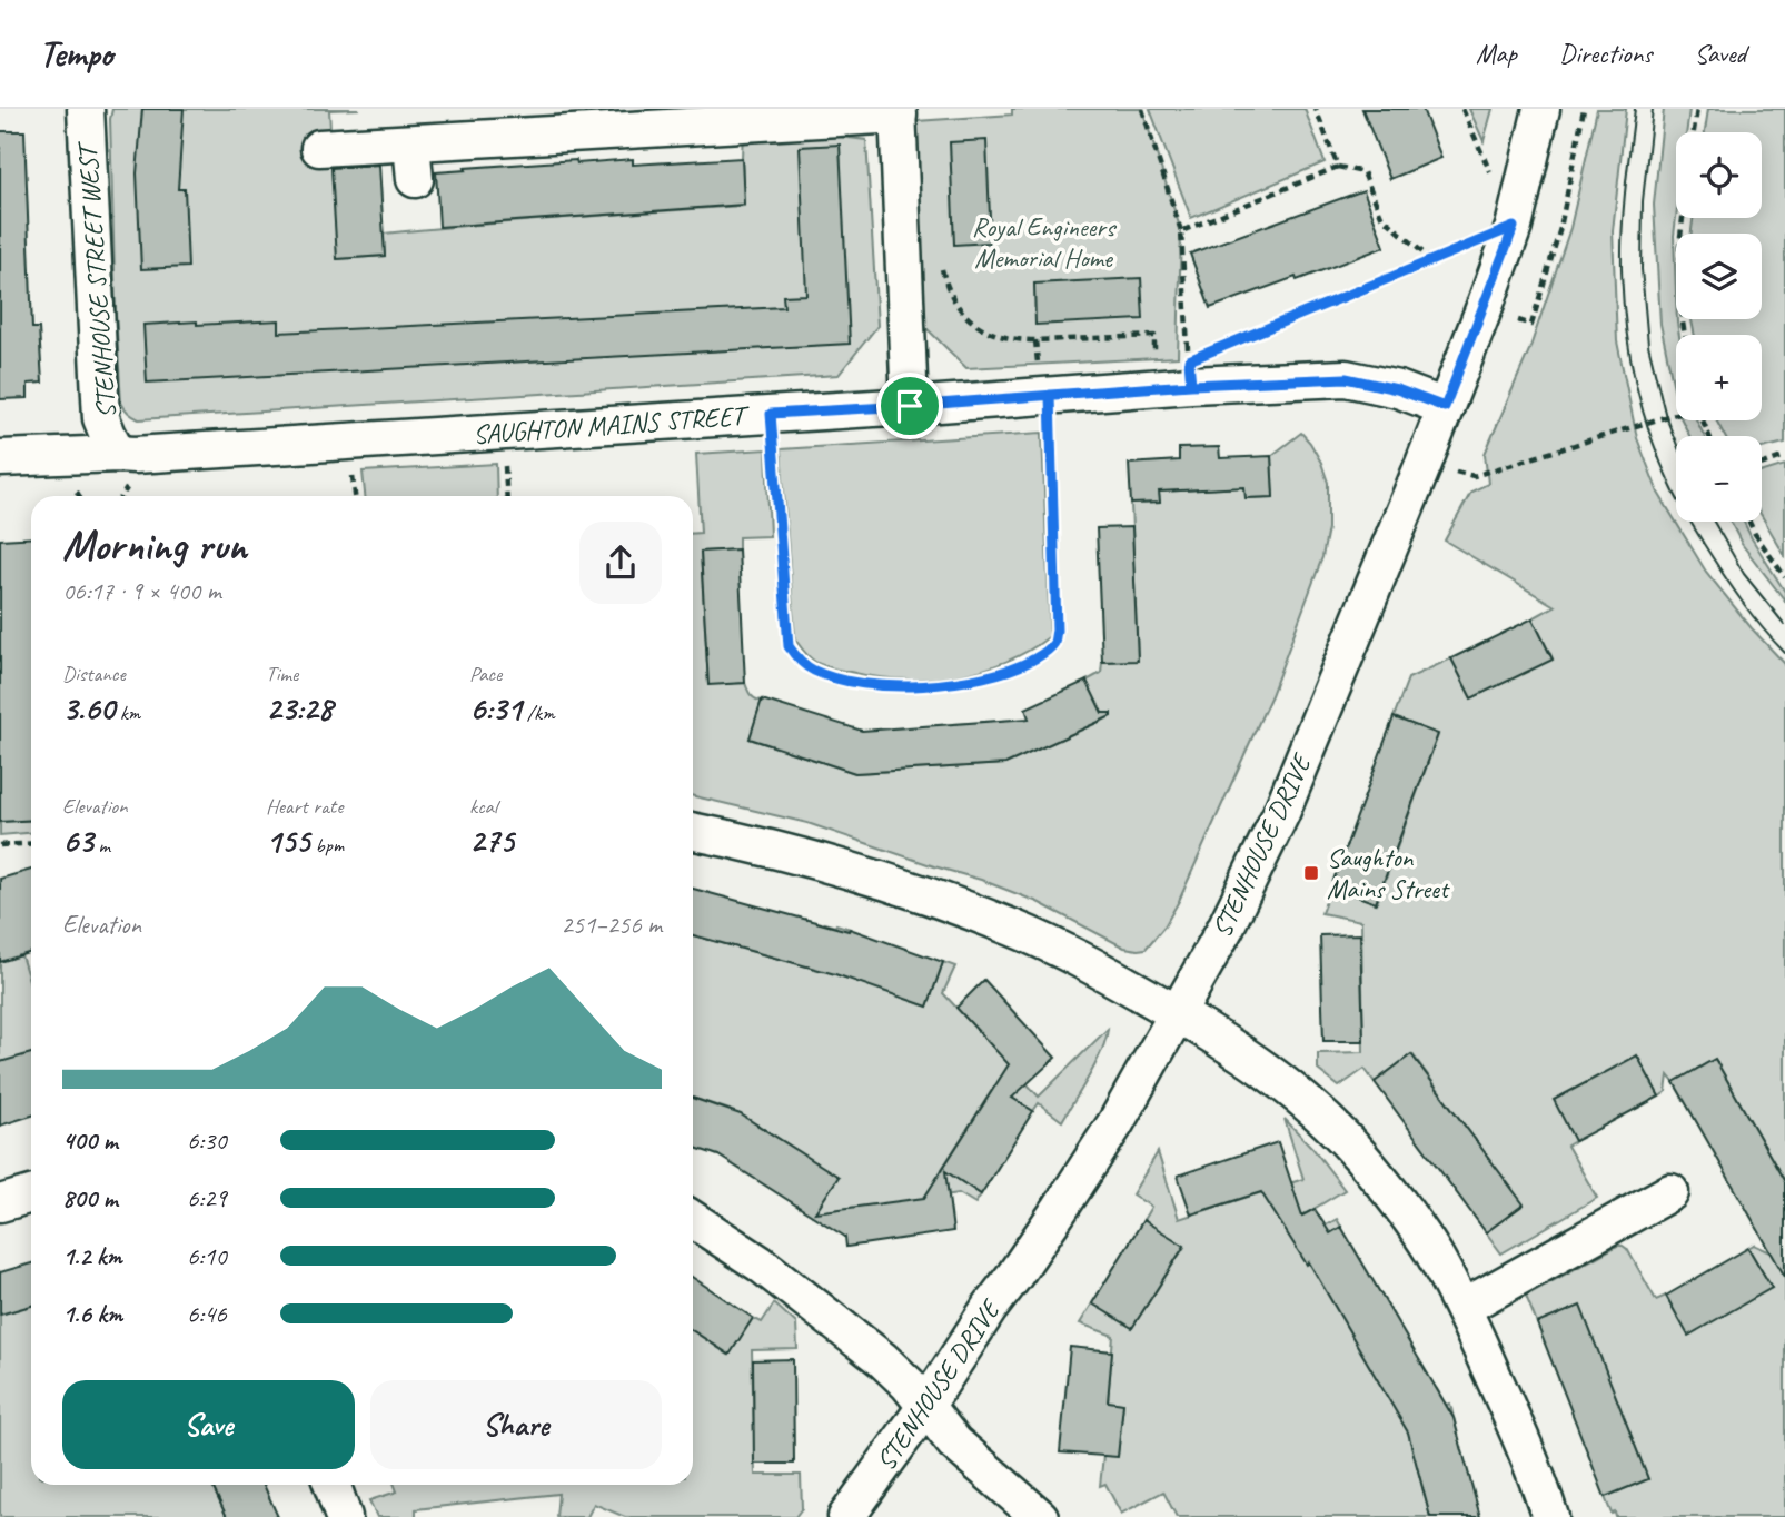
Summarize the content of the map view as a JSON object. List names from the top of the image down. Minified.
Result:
{"streets":{"street":["STENHOUSE STREET WEST","SAUGHTON MAINS STREET","STENHOUSE DRIVE"]},"crossings":[["STENHOUSE STREET WEST","SAUGHTON MAINS STREET"],["SAUGHTON MAINS STREET","STENHOUSE DRIVE"]],"parks":["Royal Engineers Memorial Home"],"places":{"transit":["Saughton Mains Street"]},"page":{"header":"Tempo","nav":["Map","Directions","Saved"],"map_buttons":["+","−"],"heading":["Morning run","06:17 · 9 × 400 m"],"stats":[["Distance","3.60 km"],["Time","23:28"],["Pace","6:31 /km"],["Elevation","63 m"],["Heart rate","155 bpm"],["kcal","275"]],"chart":["Elevation","251–256 m"],"list":[{"name":"400 m","note":"6:30"},{"name":"800 m","note":"6:29"},{"name":"1.2 km","note":"6:10"},{"name":"1.6 km","note":"6:46"}],"buttons":["Save","Share"]}}
